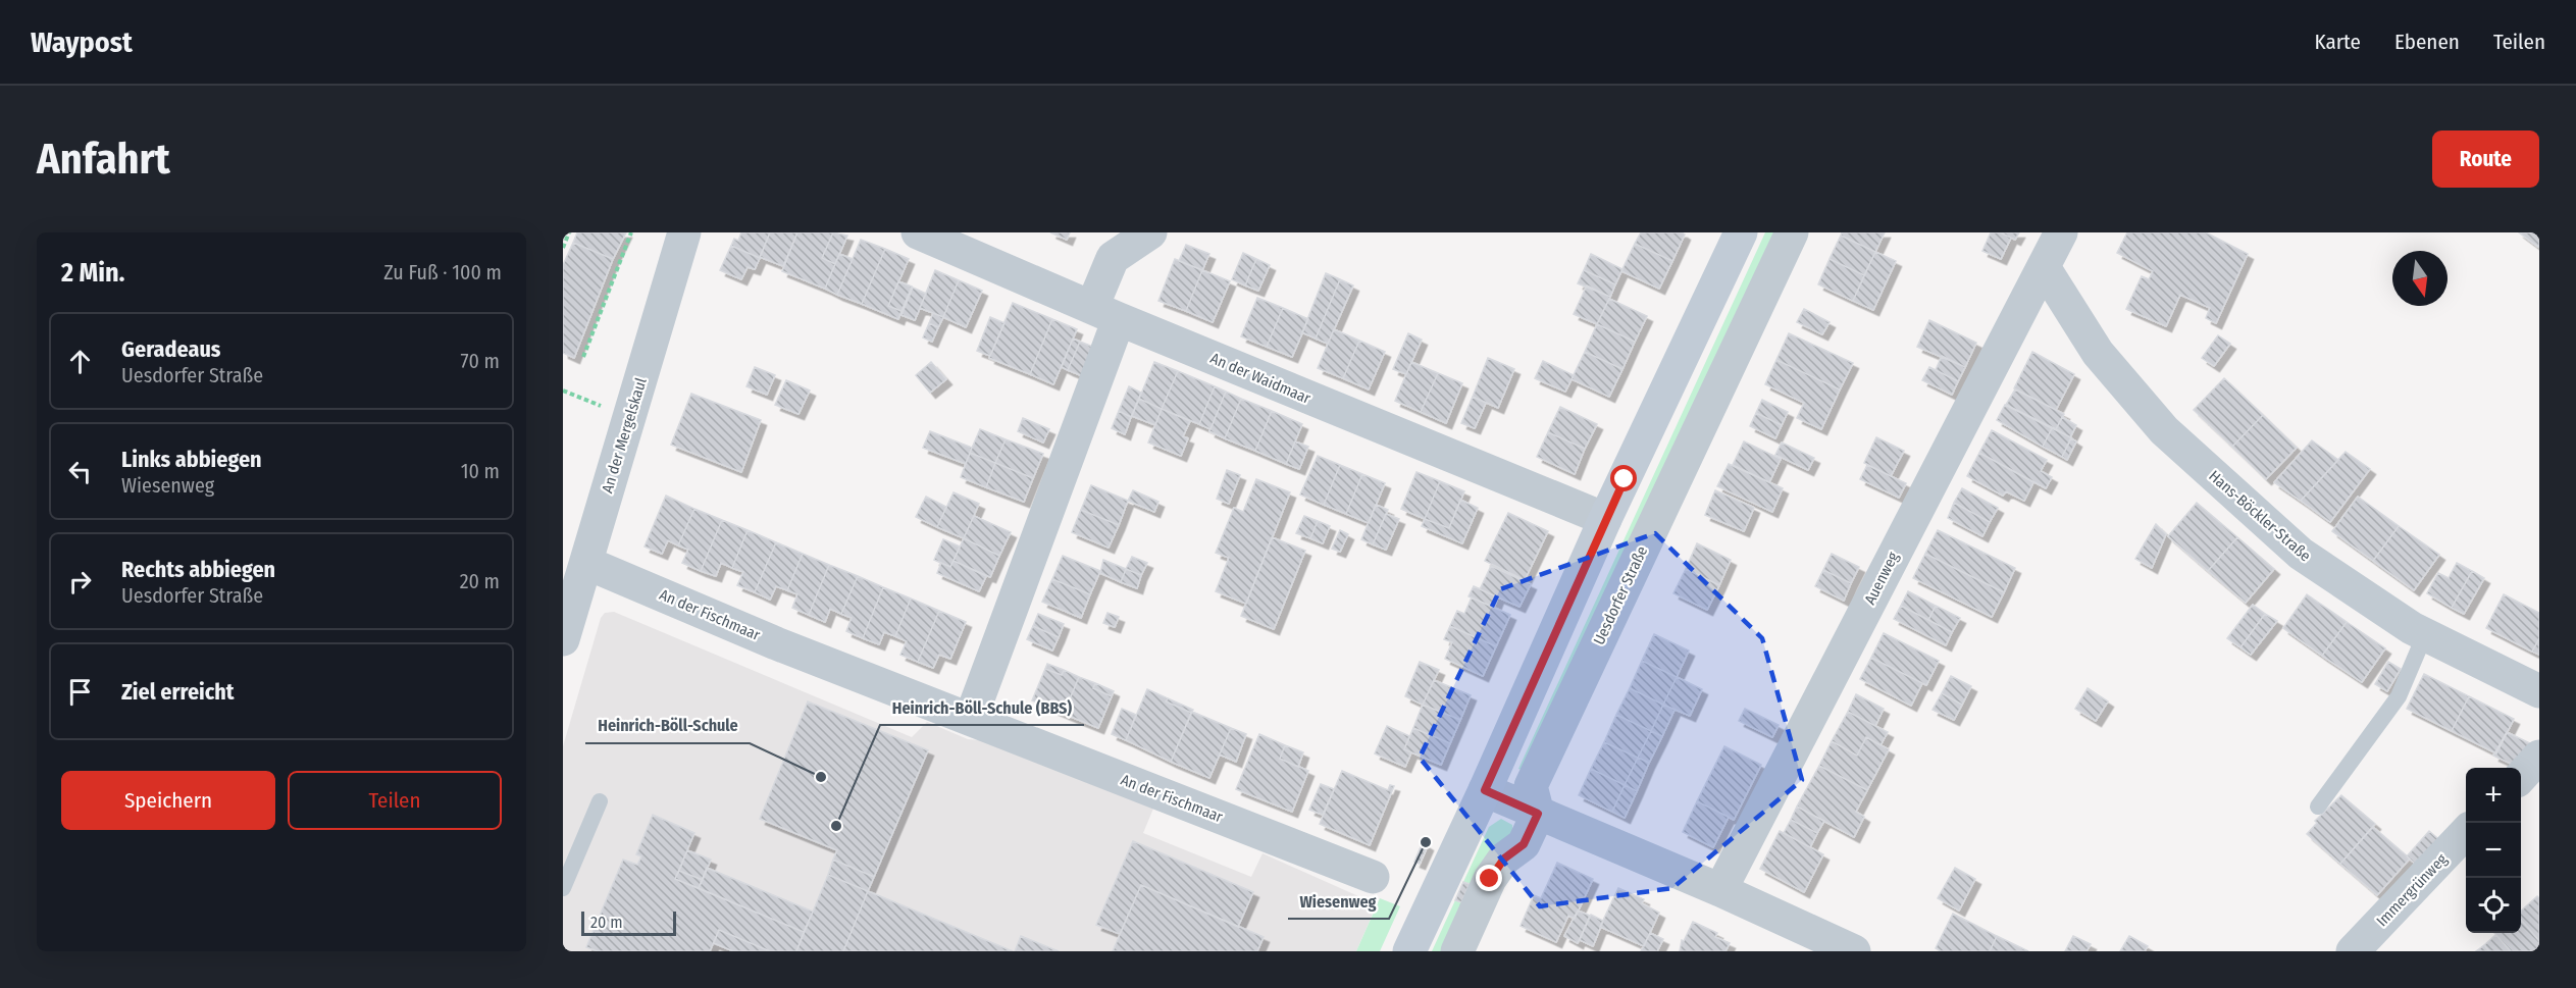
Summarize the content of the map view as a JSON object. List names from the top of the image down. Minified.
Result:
{"streets":{"street":["An der Waidmaar","An der Mergelskaul","Hans-Böckler-Straße","Auenweg","Uesdorfer Straße","An der Fischmaar","Immergrünweg"]},"crossings":[["An der Mergelskaul","An der Fischmaar"],["Hans-Böckler-Straße","Auenweg"]],"places":["Heinrich-Böll-Schule","Heinrich-Böll-Schule (BBS)","Wiesenweg"],"scale_bar":"20 m","north":"bottom","page":{"header":"Waypost","nav":["Karte","Ebenen","Teilen"],"buttons":["Route",["Speichern","Teilen"]],"title":"Anfahrt","heading":["2 Min.","Zu Fuß · 100 m"],"list":[["Geradeaus","Uesdorfer Straße","70 m"],["Links abbiegen","Wiesenweg","10 m"],["Rechts abbiegen","Uesdorfer Straße","20 m"],"Ziel erreicht"],"map_buttons":["+","−"],"scale":"20 m"}}
